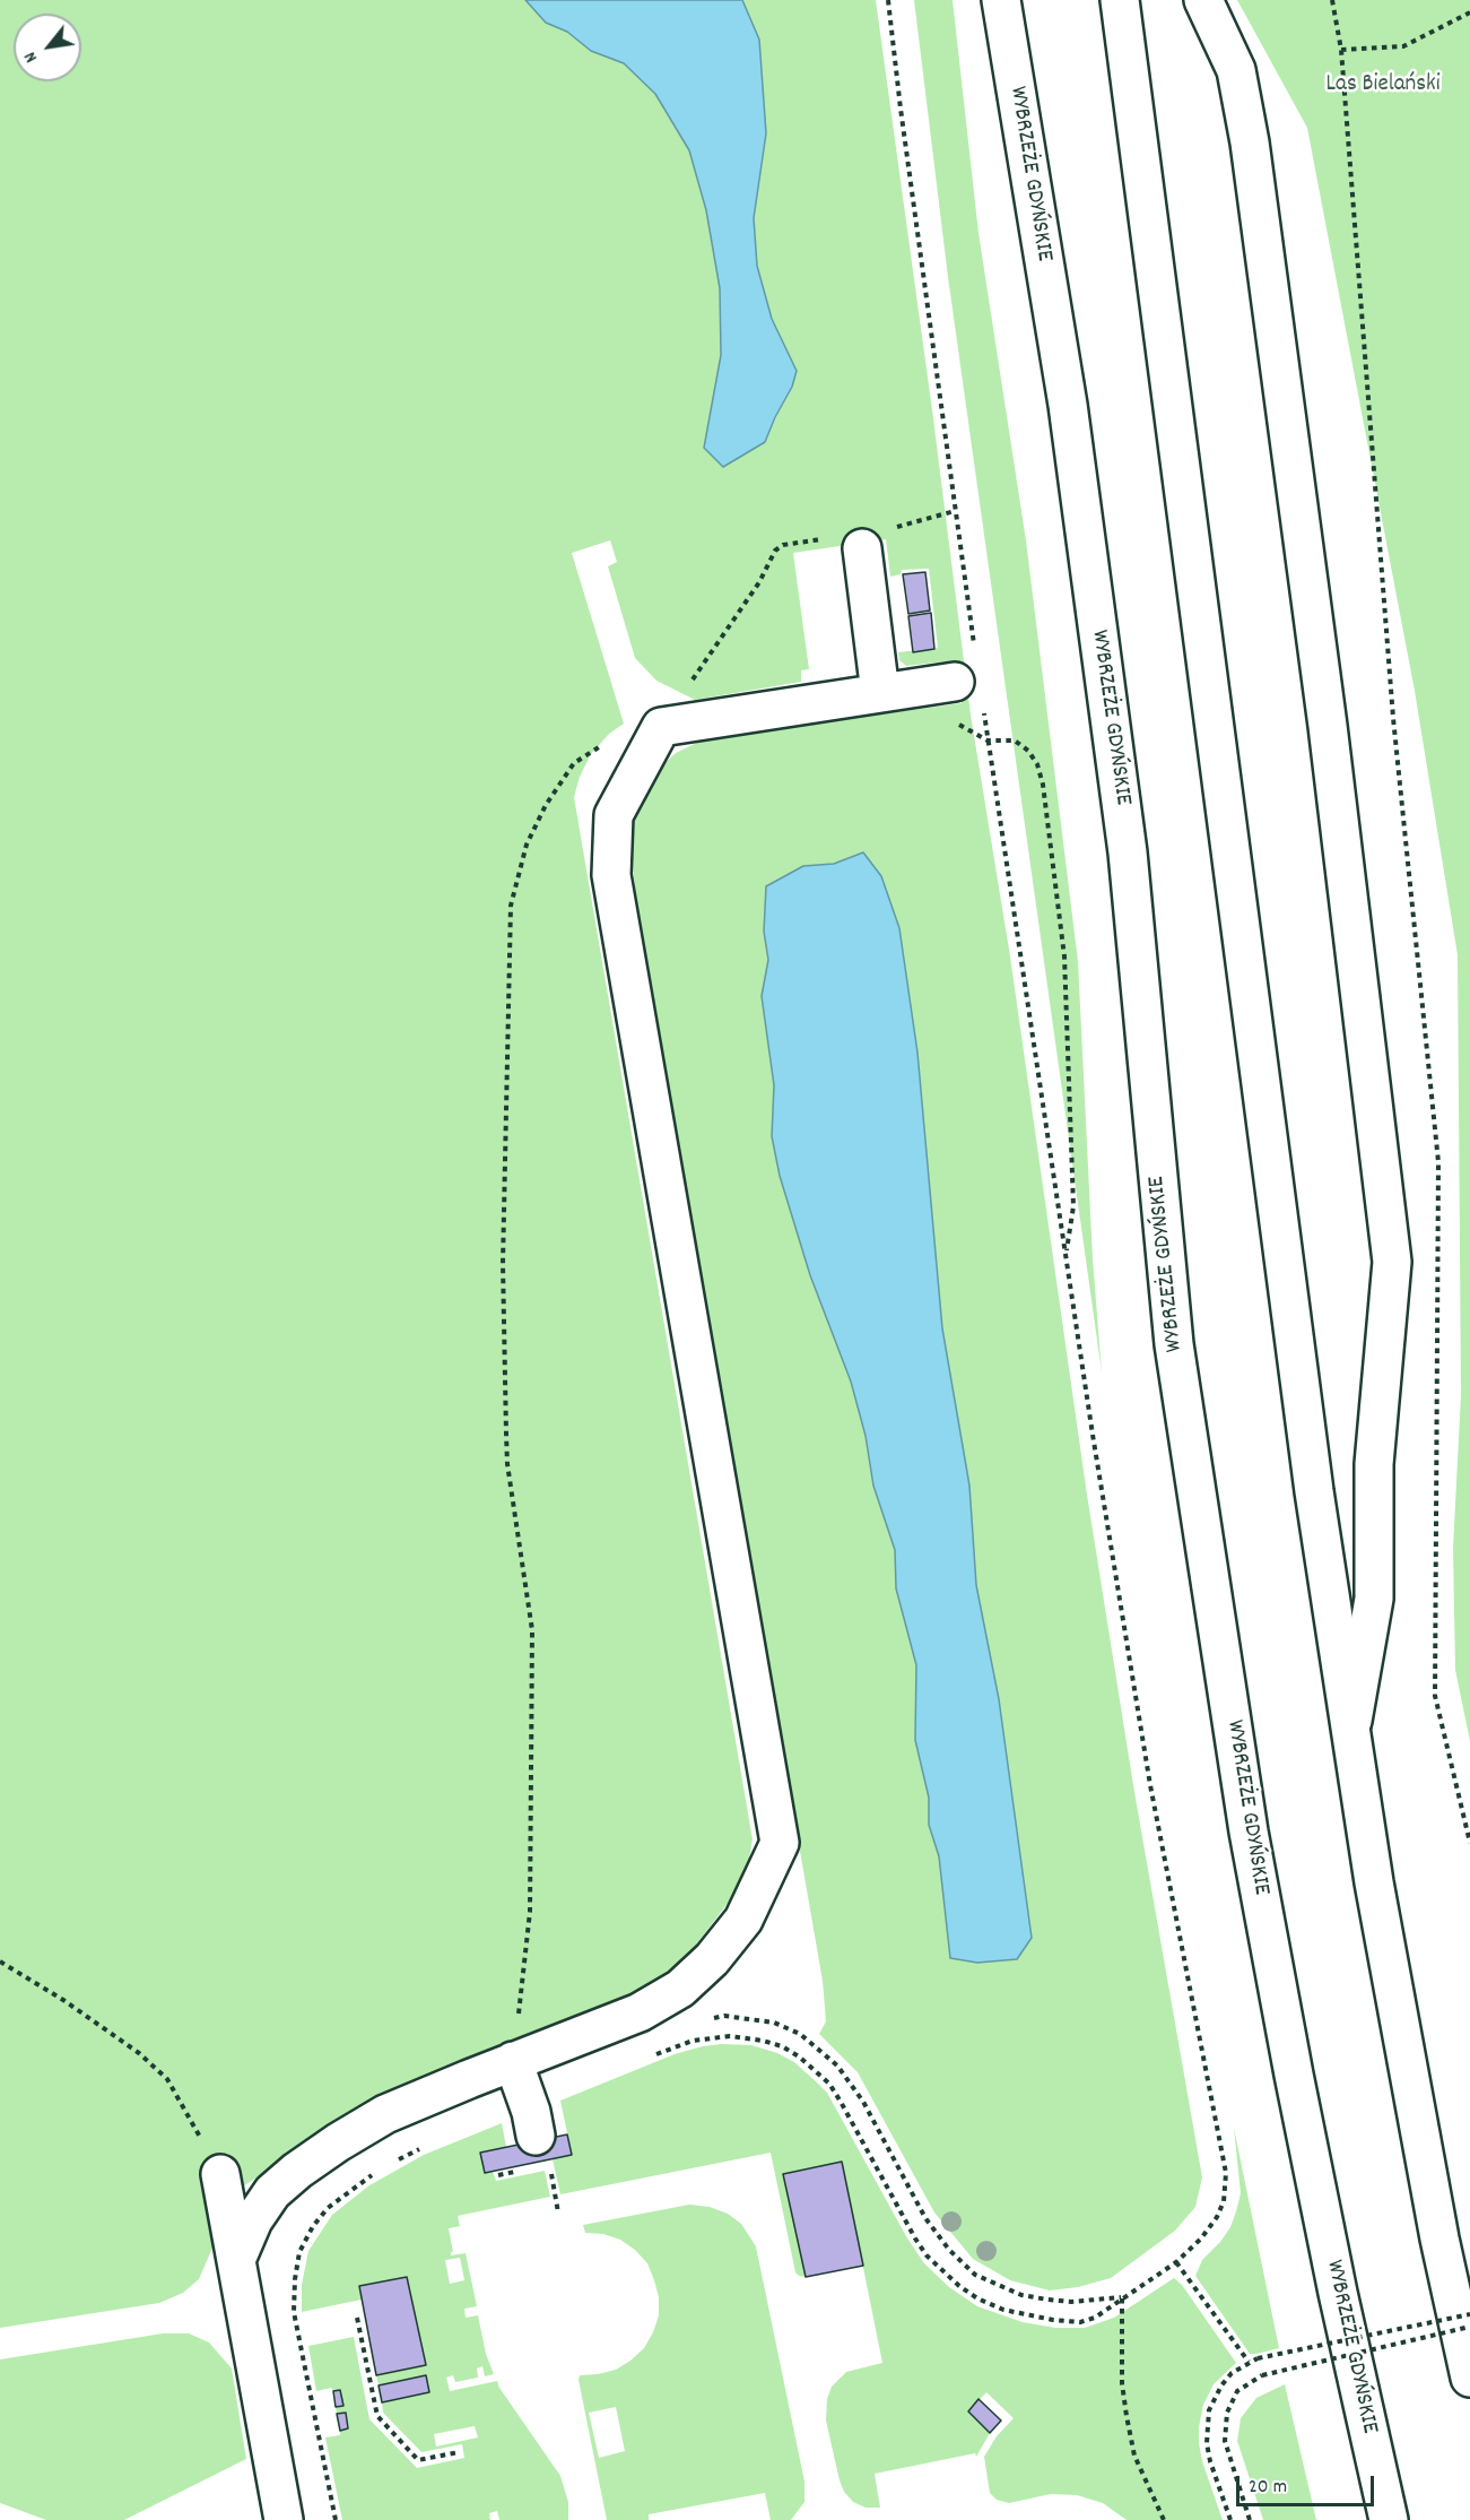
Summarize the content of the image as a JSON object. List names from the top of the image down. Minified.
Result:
{"streets":{"main road":["WYBRZEŻE GDYŃSKIE"]},"parks":["Las Bielański"],"scale_bar":"20 m","north":"bottom left"}
